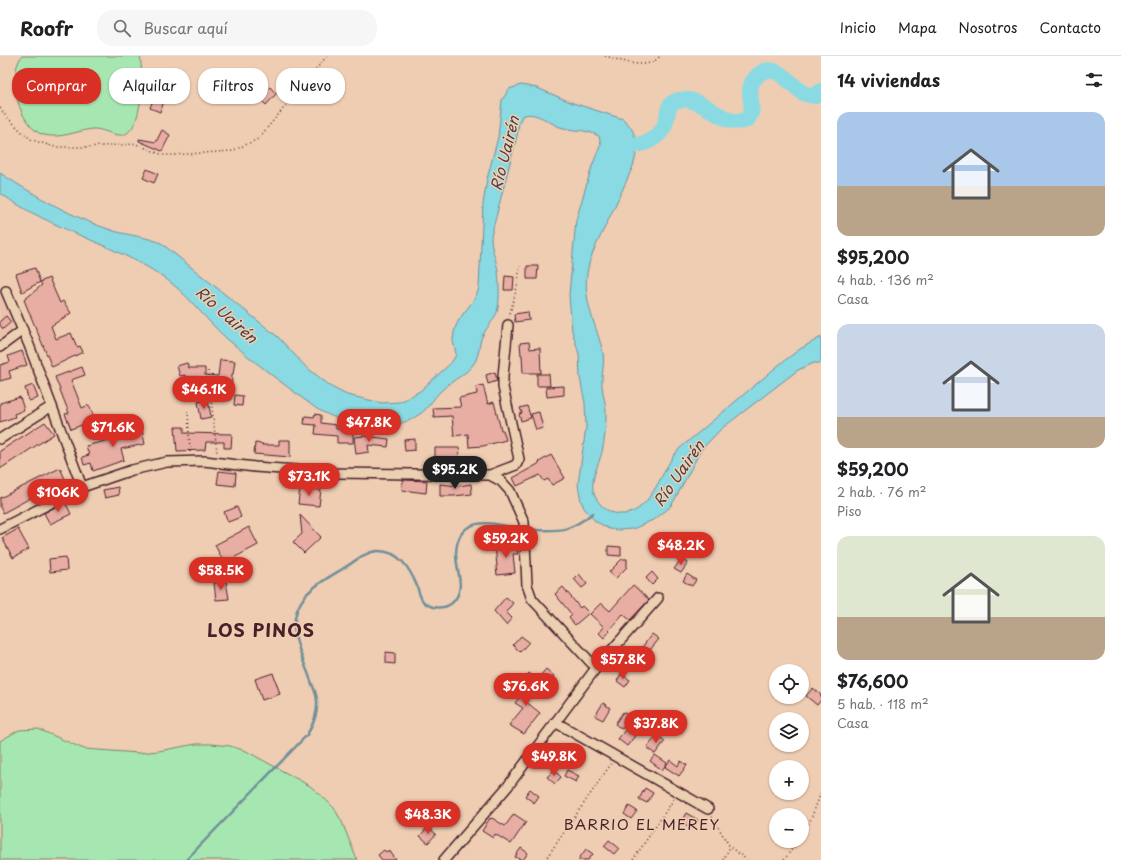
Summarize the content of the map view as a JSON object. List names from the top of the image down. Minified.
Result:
{"districts":["LOS PINOS","BARRIO EL MEREY"],"water":["Río Uairén"],"page":{"header":"Roofr","search":"Buscar aquí","nav":["Inicio","Mapa","Nosotros","Contacto"],"heading":"14 viviendas","chip":["Comprar","Alquilar","Filtros","Nuevo"],"list":[{"name":"$95,200","note":"4 hab. · 136 m² · Casa"},{"name":"$59,200","note":"2 hab. · 76 m² · Piso"},{"name":"$76,600","note":"5 hab. · 118 m² · Casa"}],"price":["$46.1K","$47.8K","$71.6K","$95.2K","$73.1K","$106K","$59.2K","$48.2K","$58.5K","$57.8K","$76.6K","$37.8K","$49.8K","$48.3K"],"map_buttons":["+","−"]}}
